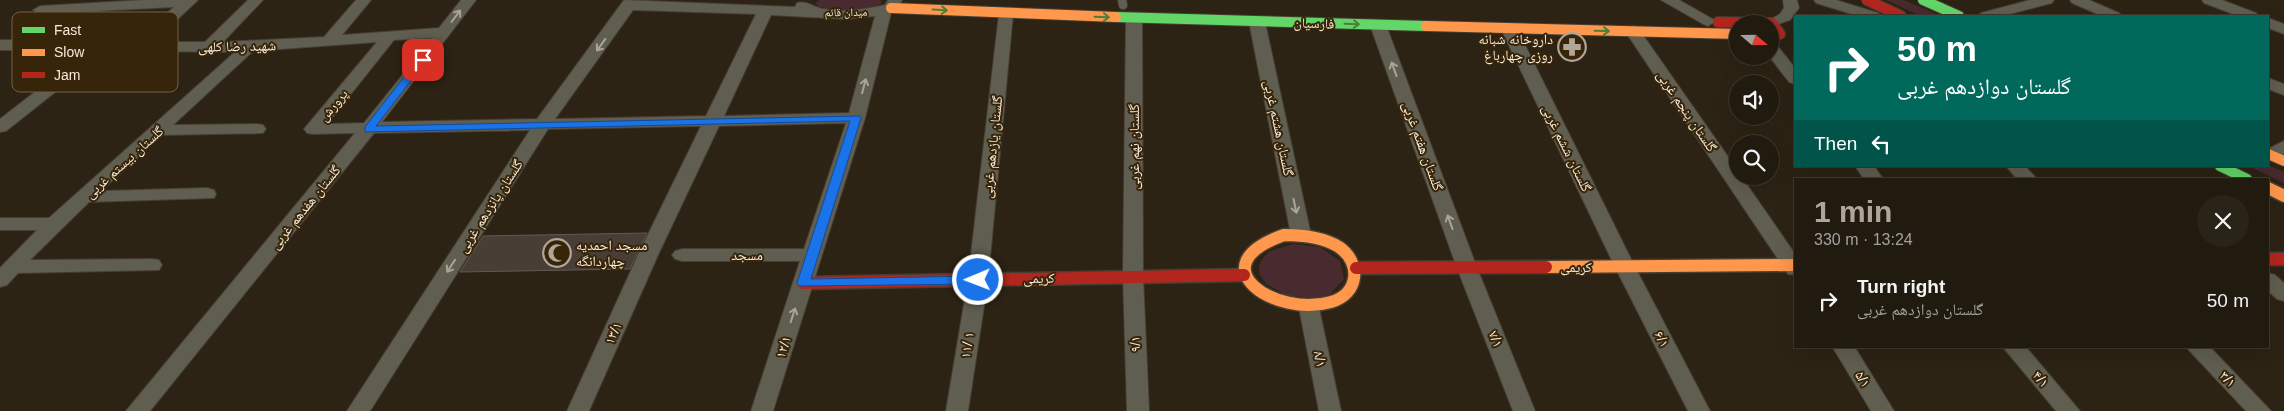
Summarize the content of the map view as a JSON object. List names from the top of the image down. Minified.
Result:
{"streets":{"main road":["فارسیان","کریمی"],"street":["میدان قائم","شهید رضا کلهی","پرورش","گلستان پنجم غربی","گلستان هشتم غربی","گلستان هفتم غربی","گلستان یازدهم غربی","گلستان نهم غربی","گلستان ششم غربی","گلستان بیستم غربی","گلستان پانزدهم غربی","گلستان هفدهم غربی","مسجد","۱۳/۱","۷/۱","۶/۱","۹/۱","۱۱/ ۱","۱۲/۱","۸/۱","۵/۱","۴/۱","۳/۱"]},"crossings":[["میدان قائم","فارسیان"],["میدان قائم","۱۲/۱"],["فارسیان","گلستان پنجم غربی"],["فارسیان","گلستان هشتم غربی"],["فارسیان","گلستان هفتم غربی"],["فارسیان","گلستان یازدهم غربی"],["فارسیان","گلستان نهم غربی"],["فارسیان","گلستان ششم غربی"],["فارسیان","۱۲/۱"],["شهید رضا کلهی","پرورش"],["شهید رضا کلهی","گلستان بیستم غربی"],["شهید رضا کلهی","گلستان هفدهم غربی"],["پرورش","گلستان هفدهم غربی"],["گلستان پنجم غربی","کریمی"],["گلستان هشتم غربی","کریمی"],["گلستان هشتم غربی","۸/۱"],["گلستان هفتم غربی","کریمی"],["گلستان هفتم غربی","۷/۱"],["گلستان یازدهم غربی","کریمی"],["گلستان یازدهم غربی","۱۱/ ۱"],["گلستان نهم غربی","کریمی"],["گلستان نهم غربی","۹/۱"],["گلستان ششم غربی","کریمی"],["گلستان ششم غربی","۶/۱"],["مسجد","۱۲/۱"],["کریمی","۷/۱"],["کریمی","۶/۱"],["کریمی","۹/۱"],["کریمی","۱۱/ ۱"],["کریمی","۱۲/۱"],["کریمی","۸/۱"]],"one_way":["فارسیان","گلستان هشتم غربی","گلستان هفتم غربی","گلستان پانزدهم غربی","۱۲/۱"],"places":{"pharmacy":["داروخانه شبانه روزی چهارباغ"],"mosque":["مسجد احمدیه چهاردانگه"]},"legend":["Fast","Slow","Jam"],"north":"right","page":{"turn":["50 m","گلستان دوازدهم غربی"],"then":"Then","heading":["1 min","330 m · 13:24"],"list":[{"name":"Turn right","note":"گلستان دوازدهم غربی","value":"50 m"}]}}
